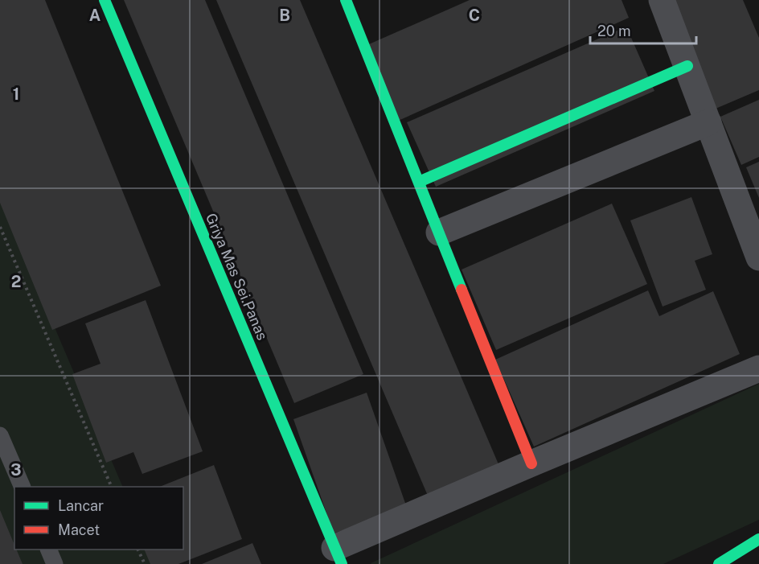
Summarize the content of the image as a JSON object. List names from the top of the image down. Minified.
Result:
{"streets":{"street":["Griya Mas Sei.Panas"]},"legend":["Lancar","Macet"],"scale_bar":"20 m","grid":{"columns":["A","B","C"],"rows":["1","2","3"]}}
